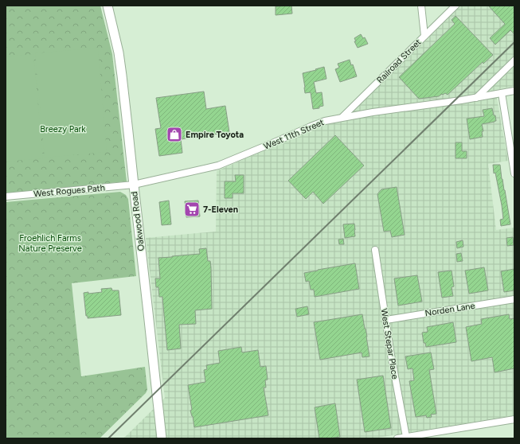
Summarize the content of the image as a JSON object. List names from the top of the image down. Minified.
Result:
{"streets":{"main road":["Oakwood Road"],"street":["Railroad Street","West 11th Street","West Rogues Path","Norden Lane","West Stepar Place"]},"crossings":[["Railroad Street","West 11th Street"],["West 11th Street","West Rogues Path"],["West 11th Street","Oakwood Road"],["West Rogues Path","Oakwood Road"],["Norden Lane","West Stepar Place"]],"parks":["Breezy Park","Froehlich Farms Nature Preserve"],"places":{"shop":["Empire Toyota"],"supermarket":["7-Eleven"]}}
